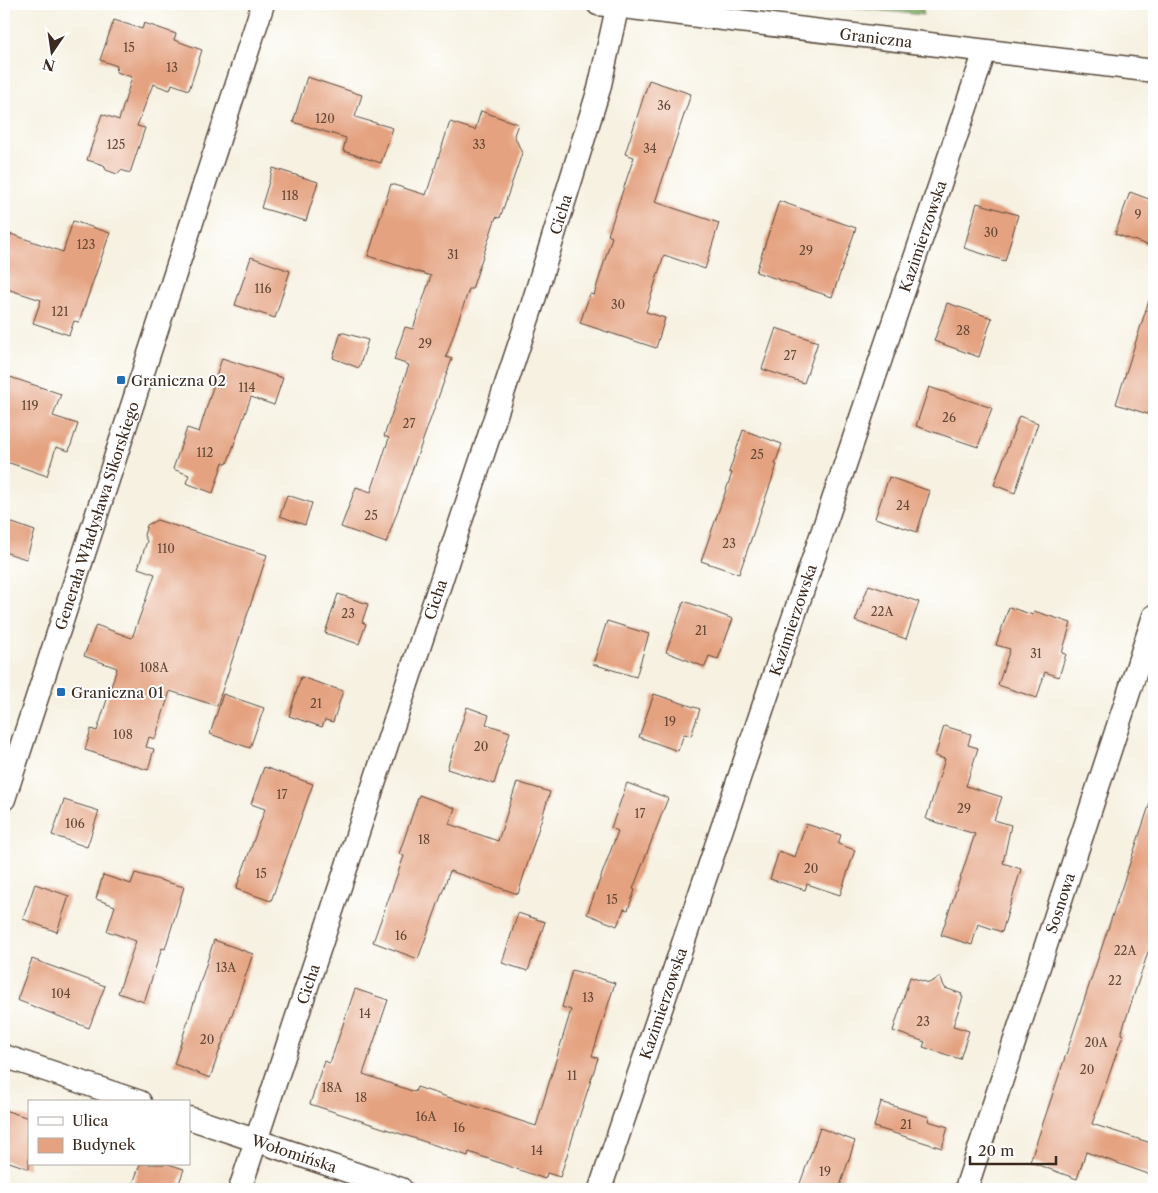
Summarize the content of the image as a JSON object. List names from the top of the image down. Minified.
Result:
{"streets":{"street":["Graniczna","Cicha","Kazimierzowska","Generała Władysława Sikorskiego","Sosnowa","Wołomińska"]},"crossings":[["Graniczna","Cicha"],["Graniczna","Kazimierzowska"],["Cicha","Wołomińska"]],"places":{"transit":["Graniczna 02","Graniczna 01"]},"house_numbers":["15","13","36","120","125","33","34","118","9","30","123","29","31","116","30","121","28","29","27","114","119","26","27","112","25","24","25","23","110","22A","23","21","31","108A","21","19","108","20","17","29","17","106","18","20","15","15","16","22A","13A","22","104","13","14","23","20","20A","20","11","18A","18","16A","21","16","14","19"],"legend":["Ulica","Budynek"],"scale_bar":"20 m","north":"bottom"}
